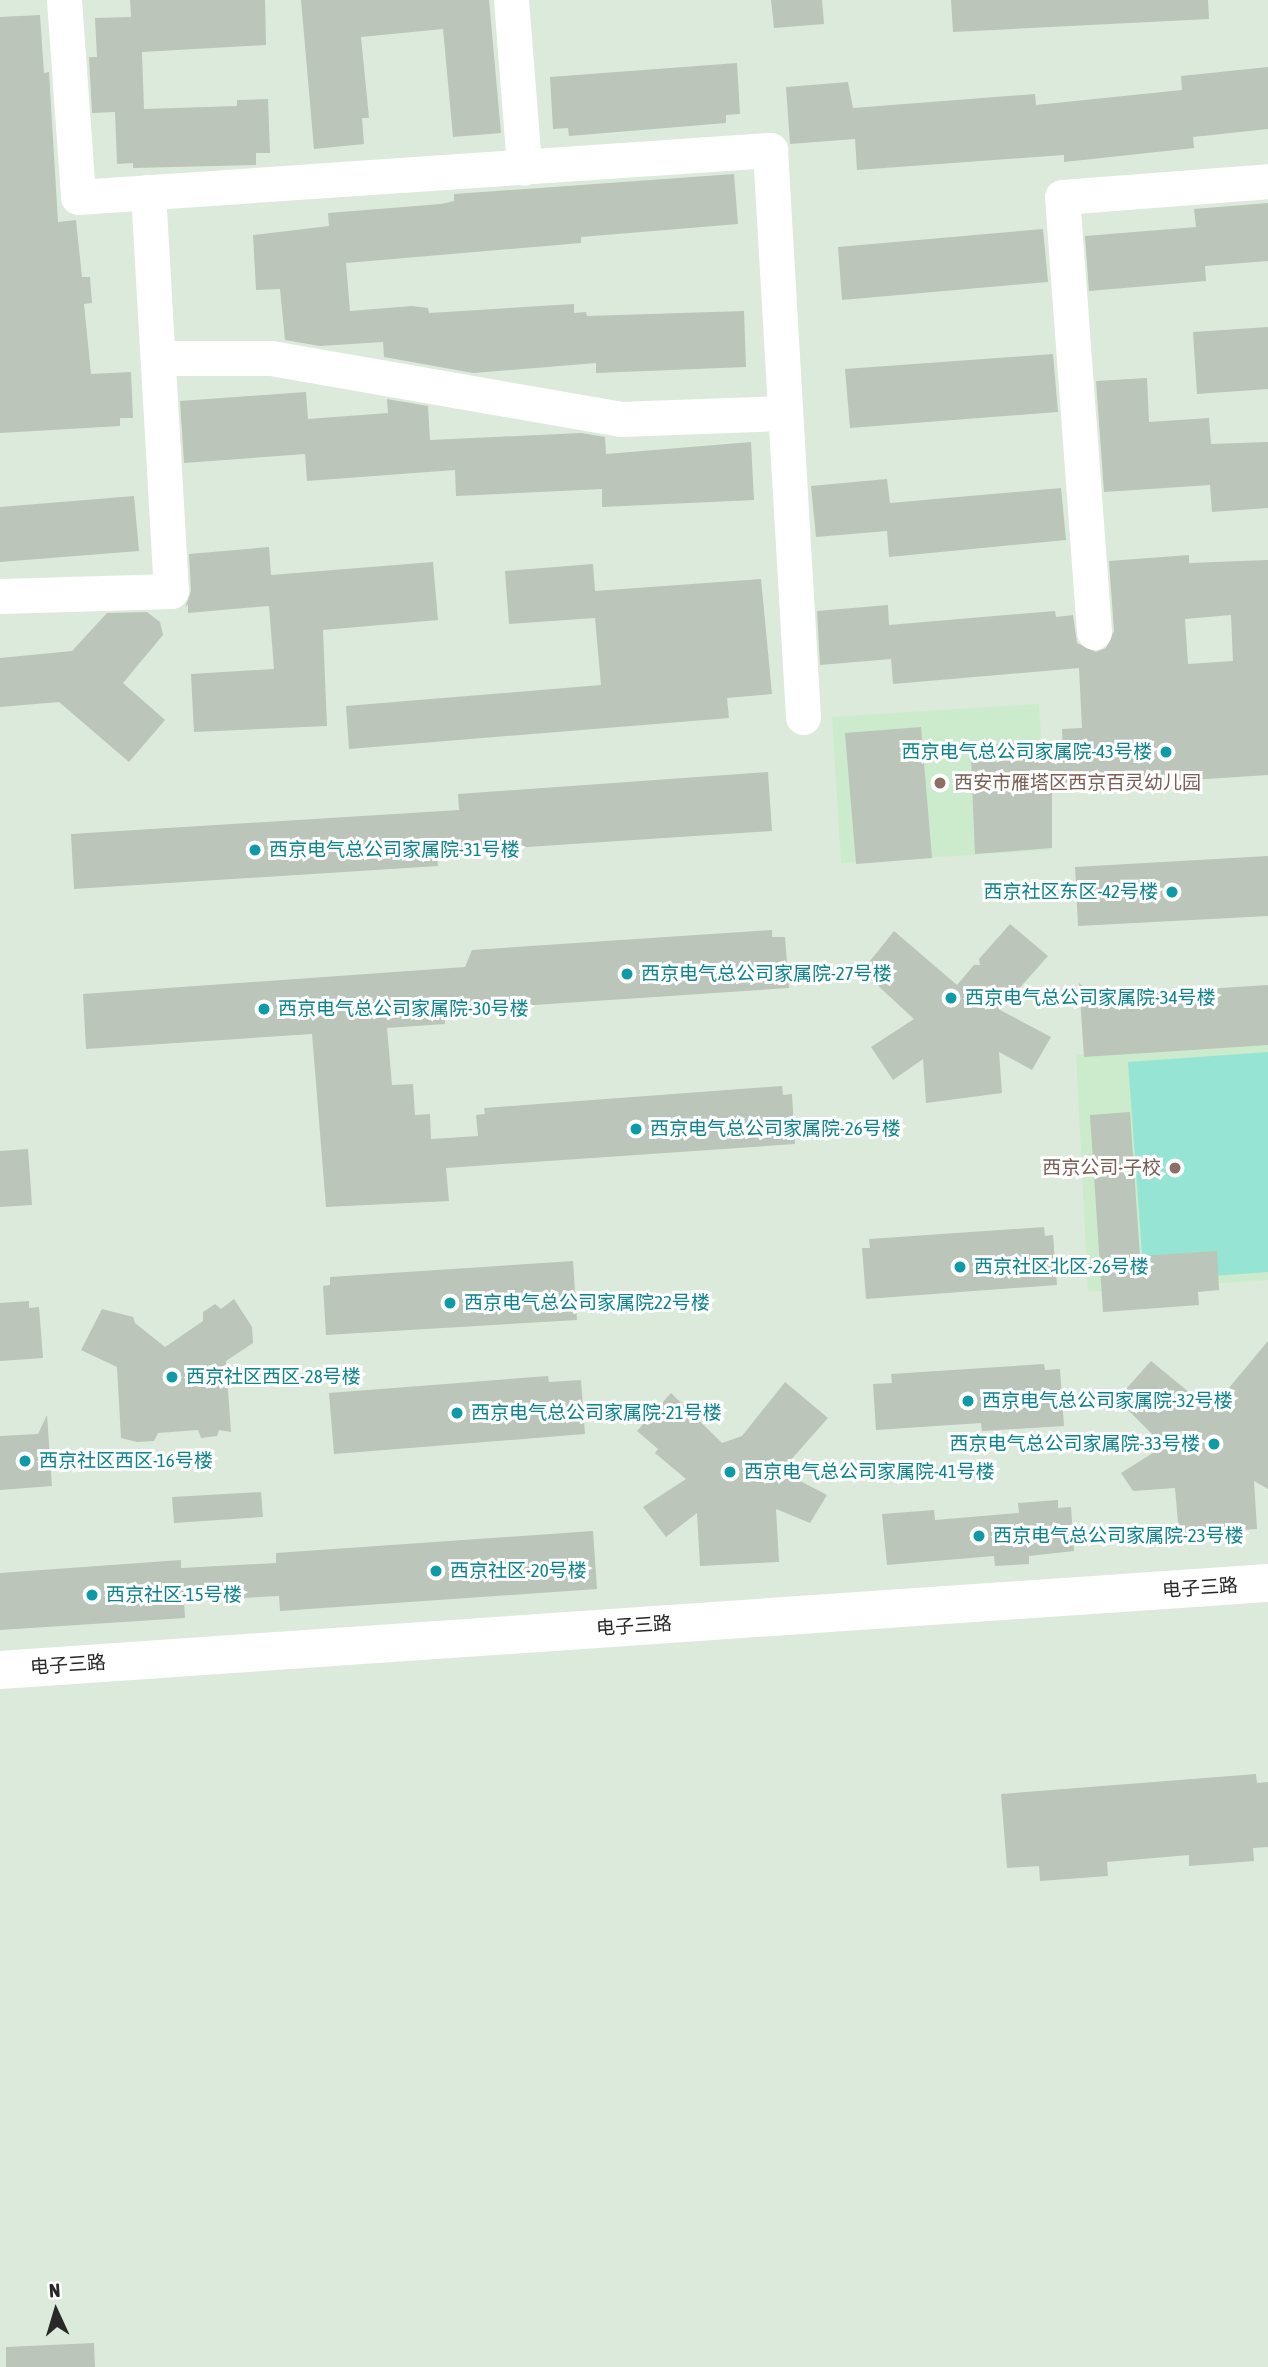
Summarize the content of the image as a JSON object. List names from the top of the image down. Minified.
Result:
{"streets":{"street":["电子三路"]},"places":["西京电气总公司家属院-43号楼","西安市雁塔区西京百灵幼儿园","西京电气总公司家属院-31号楼","西京社区东区-42号楼","西京电气总公司家属院-27号楼","西京电气总公司家属院-34号楼","西京电气总公司家属院-30号楼","西京电气总公司家属院-26号楼","西京公司-子校","西京社区北区-26号楼","西京电气总公司家属院22号楼","西京社区西区-28号楼","西京电气总公司家属院-32号楼","西京电气总公司家属院-21号楼","西京电气总公司家属院-33号楼","西京社区西区-16号楼","西京电气总公司家属院-41号楼","西京电气总公司家属院-23号楼","西京社区-20号楼","西京社区-15号楼"],"north":"top"}
